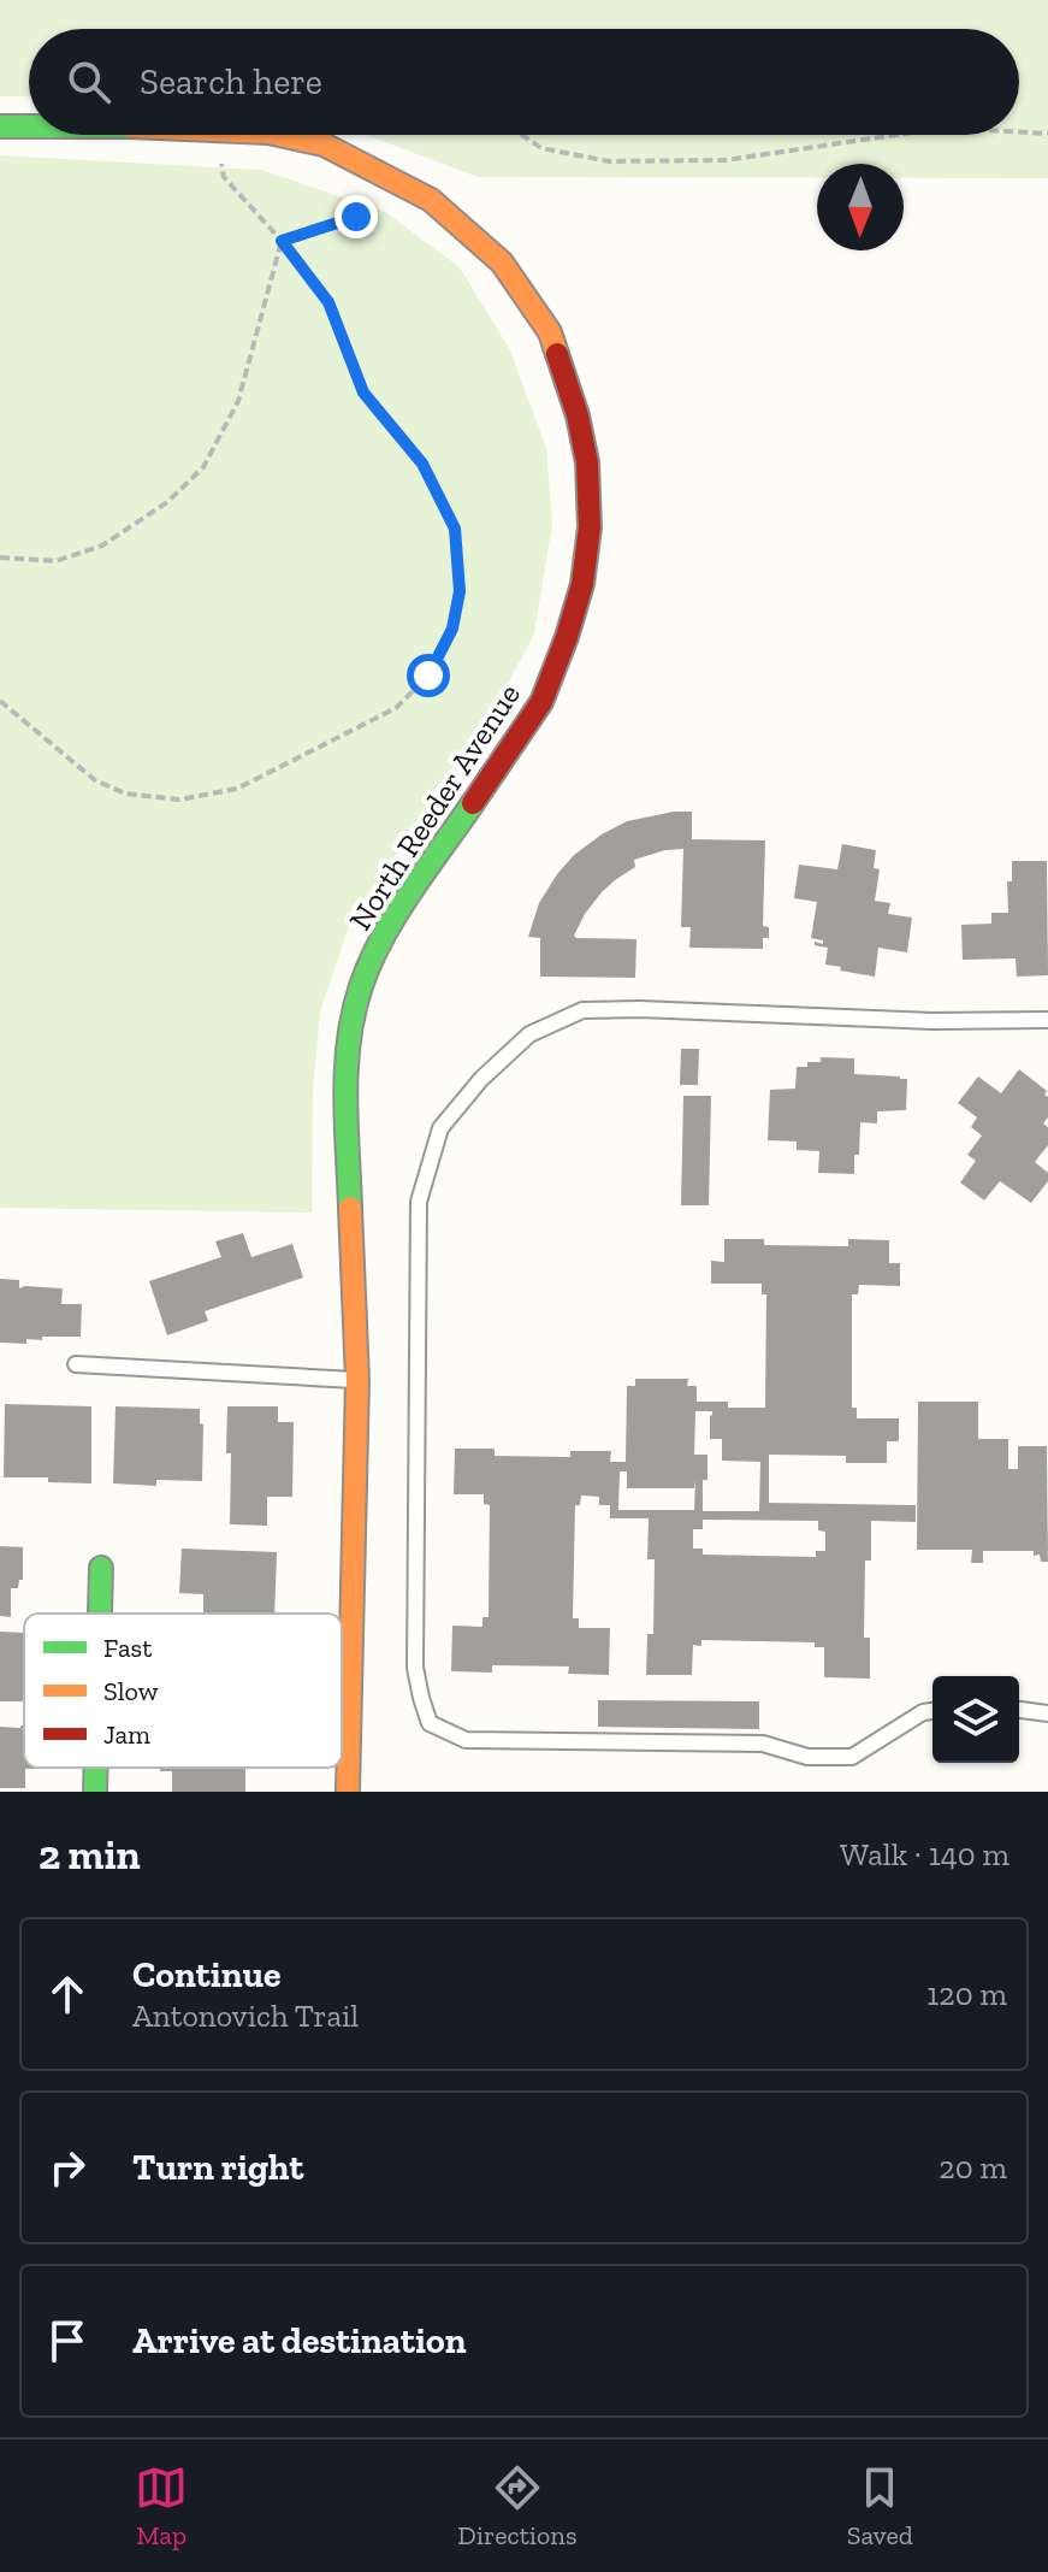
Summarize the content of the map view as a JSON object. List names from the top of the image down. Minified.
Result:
{"streets":{"street":["North Reeder Avenue"]},"legend":["Fast","Slow","Jam"],"north":"bottom","page":{"search":"Search here","heading":["2 min","Walk · 140 m"],"list":[["Continue","Antonovich Trail","120 m"],["Turn right","20 m"],"Arrive at destination"],"nav":["Map","Directions","Saved"]}}
